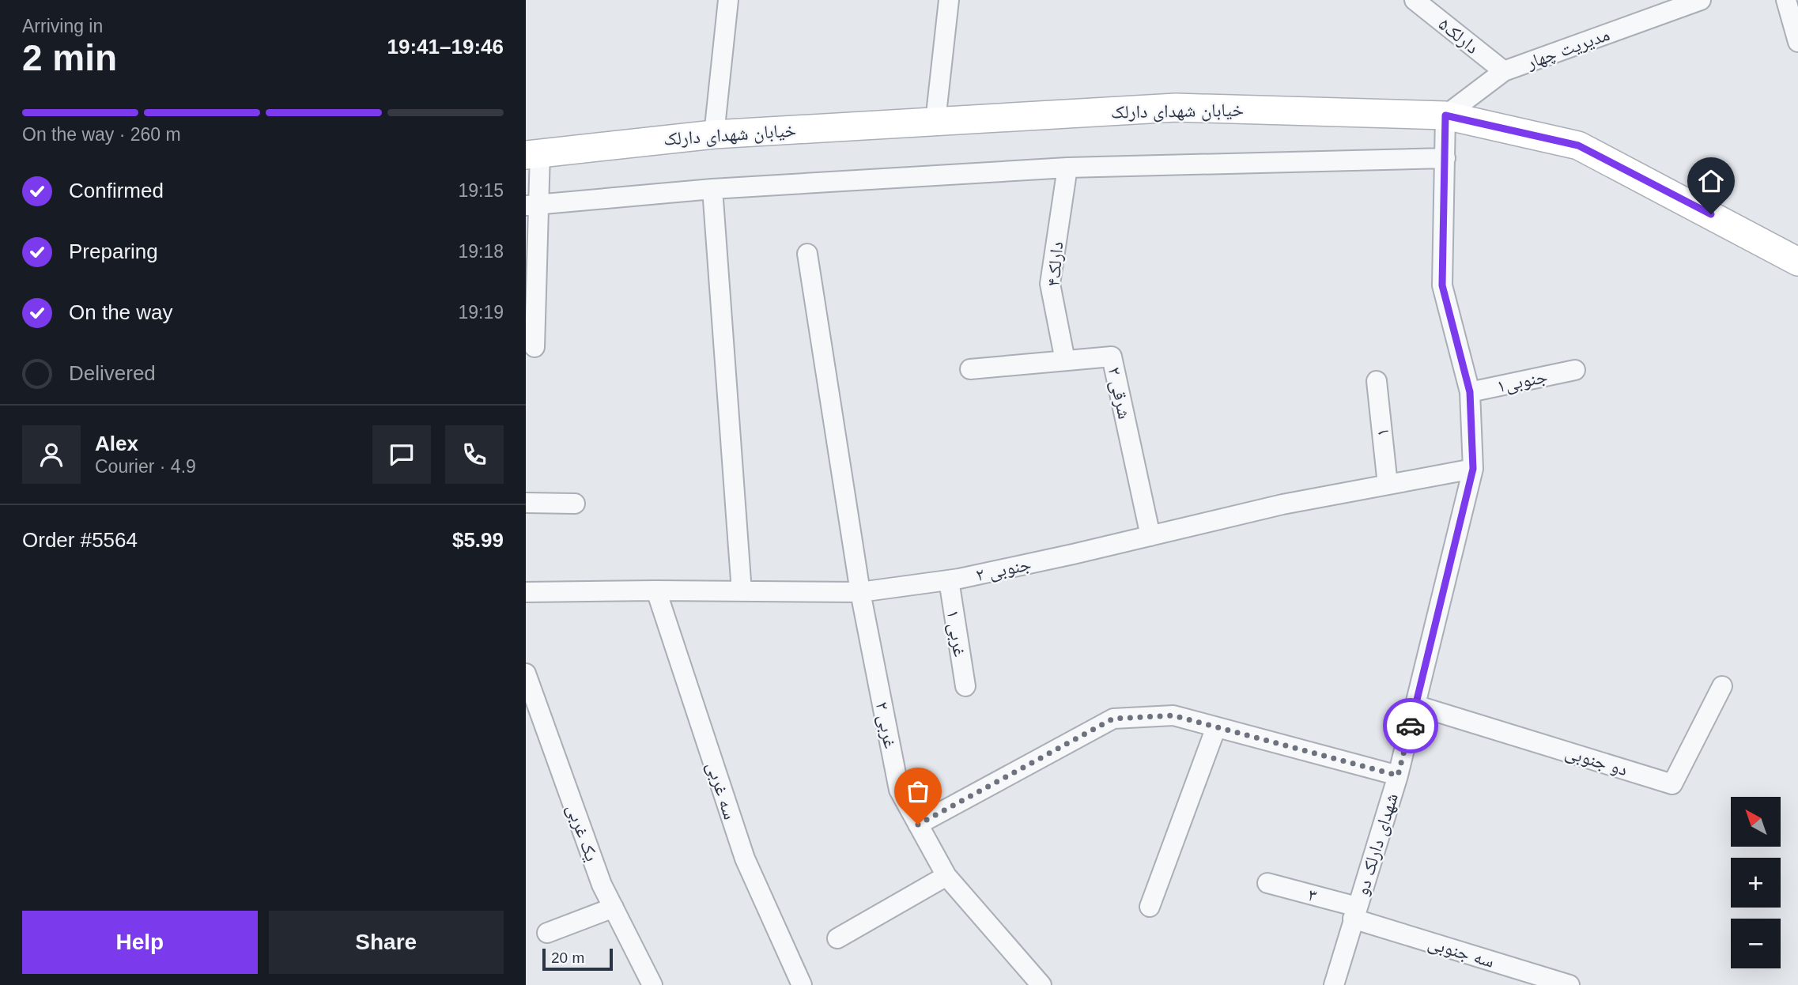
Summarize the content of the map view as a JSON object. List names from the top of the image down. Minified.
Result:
{"streets":{"main road":["خیابان شهدای دارلک"],"street":["دارلک۵","مدیریت چهار","دارلک۴","جنوبی۱","۲ شرقی","۱","۲ جنوبی","۱ غربی","۲ غربی","دو جنوبی","سه غربی","یک غربی","شهدای دارلک دو","۳","سه جنوبی"]},"crossings":[["دارلک۵","مدیریت چهار"],["مدیریت چهار","خیابان شهدای دارلک"],["مدیریت چهار","شهدای دارلک دو"],["خیابان شهدای دارلک","شهدای دارلک دو"],["دارلک۴","۲ شرقی"],["جنوبی۱","شهدای دارلک دو"],["۲ شرقی","۲ جنوبی"],["۱","۲ جنوبی"],["۲ جنوبی","۱ غربی"],["۲ جنوبی","۲ غربی"],["۲ جنوبی","سه غربی"],["۲ جنوبی","شهدای دارلک دو"],["دو جنوبی","شهدای دارلک دو"],["شهدای دارلک دو","۳"],["شهدای دارلک دو","سه جنوبی"],["۳","سه جنوبی"]],"scale_bar":"20 m","north":"top left","page":{"heading":["2 min","Arriving in","19:41–19:46"],"panel":["Alex","Courier · 4.9","Order #5564","$5.99"],"bar":"On the way · 260 m","list":[["Confirmed","19:15"],["Preparing","19:18"],["On the way","19:19"],"Delivered"],"map_buttons":["+","−"],"buttons":["Help","Share"],"scale":"20 m"}}
